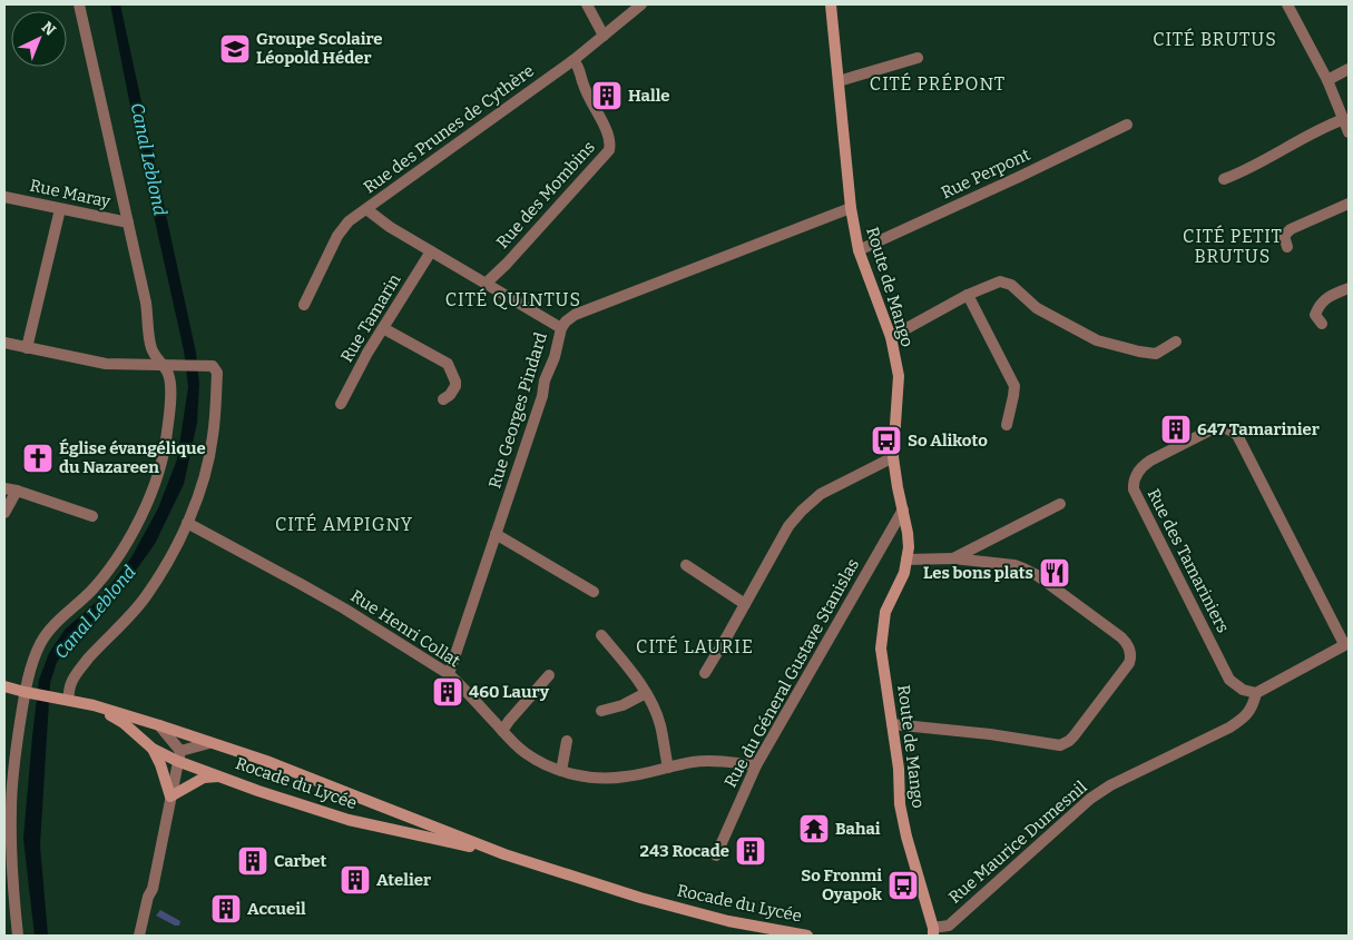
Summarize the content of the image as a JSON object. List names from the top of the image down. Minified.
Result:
{"streets":{"main road":["Route de Mango","Rocade du Lycée"],"street":["Rue des Prunes de Cythère","Rue Perpont","Rue Maray","Rue des Mombins","Rue Tamarin","Rue Georges Pindard","Rue des Tamariniers","Rue Henri Collat","Rue du Géneral Gustave Stanislas","Rue Maurice Dumesnil"]},"crossings":[["Rue des Prunes de Cythère","Rue des Mombins"],["Rue Perpont","Route de Mango"],["Route de Mango","Rue Georges Pindard"],["Route de Mango","Rue du Géneral Gustave Stanislas"],["Route de Mango","Rue Maurice Dumesnil"],["Rue Georges Pindard","Rue Henri Collat"],["Rue des Tamariniers","Rue Maurice Dumesnil"],["Rue Henri Collat","Rue du Géneral Gustave Stanislas"]],"districts":["CITÉ BRUTUS","CITÉ PRÉPONT","CITÉ PETIT BRUTUS","CITÉ QUINTUS","CITÉ AMPIGNY","CITÉ LAURIE"],"water":["Canal Leblond"],"places":{"school or university":["Groupe Scolaire Léopold Héder"],"building":["Halle","647 Tamarinier","460 Laury","243 Rocade","Carbet","Atelier","Accueil"],"bus stop":["So Alikoto","So Fronmi Oyapok"],"church":["Église évangélique du Nazareen"],"restaurant":["Les bons plats"],"temple":["Bahai"]},"north":"top right"}
